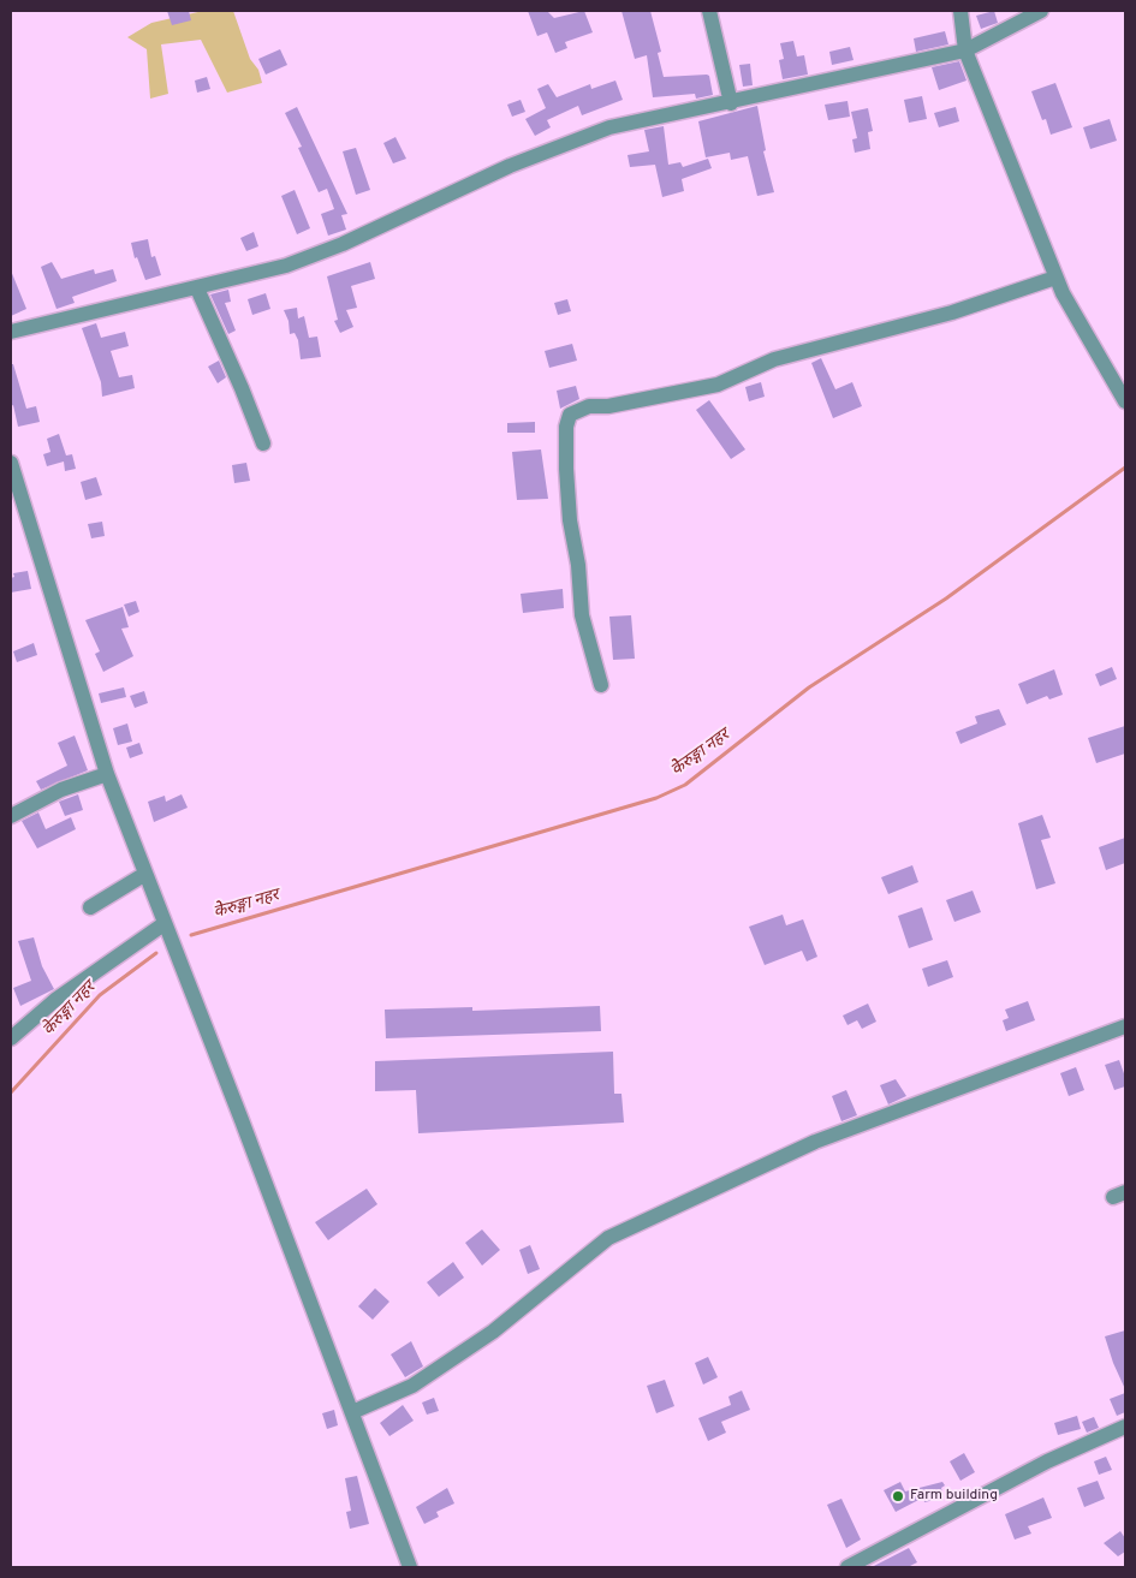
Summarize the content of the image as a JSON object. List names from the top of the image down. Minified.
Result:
{"water":["केेरुङ्गा नहर","केरुङ्गा नहर"],"places":["Farm building"]}
